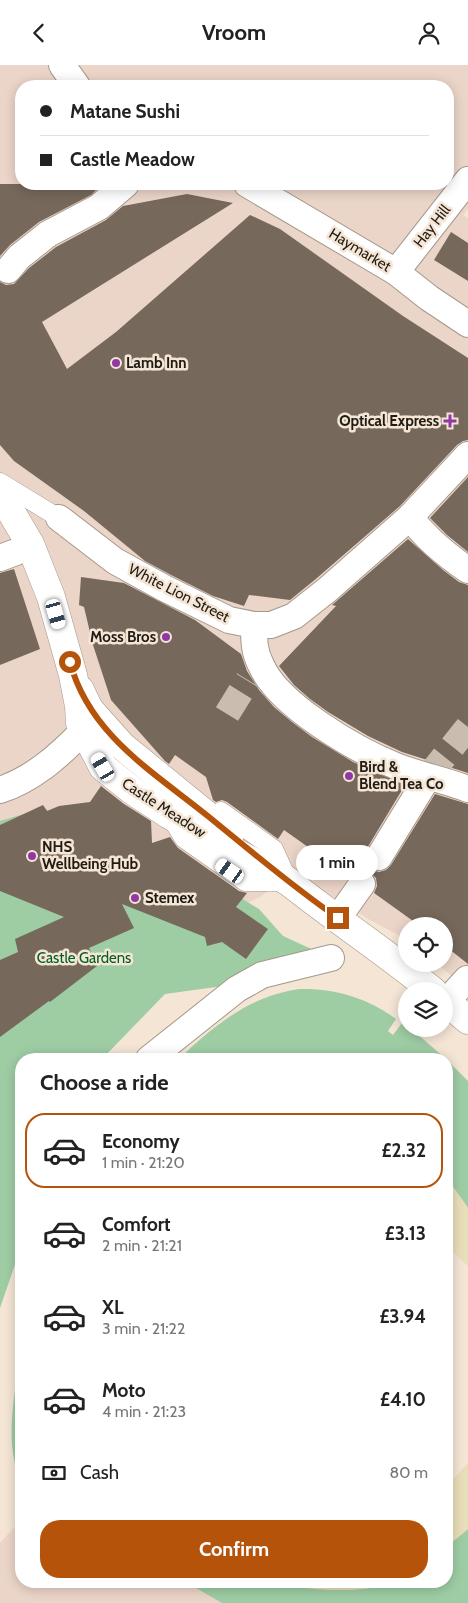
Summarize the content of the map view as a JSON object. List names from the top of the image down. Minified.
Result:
{"streets":{"street":["Hay Hill","Haymarket","White Lion Street","Castle Meadow"]},"crossings":[["Hay Hill","Haymarket"]],"parks":["Castle Gardens"],"places":{"other":["Lamb Inn","Moss Bros","Bird & Blend Tea Co","NHS Wellbeing Hub","Stemex"],"health":["Optical Express"]},"page":{"header":"Vroom","banner":["Matane Sushi","Castle Meadow"],"bubble":"1 min","heading":"Choose a ride","list":[{"name":"Economy","note":"1 min · 21:20","value":"£2.32"},{"name":"Comfort","note":"2 min · 21:21","value":"£3.13"},{"name":"XL","note":"3 min · 21:22","value":"£3.94"},{"name":"Moto","note":"4 min · 21:23","value":"£4.10"}],"pay":["Cash","80 m"],"buttons":"Confirm"}}
